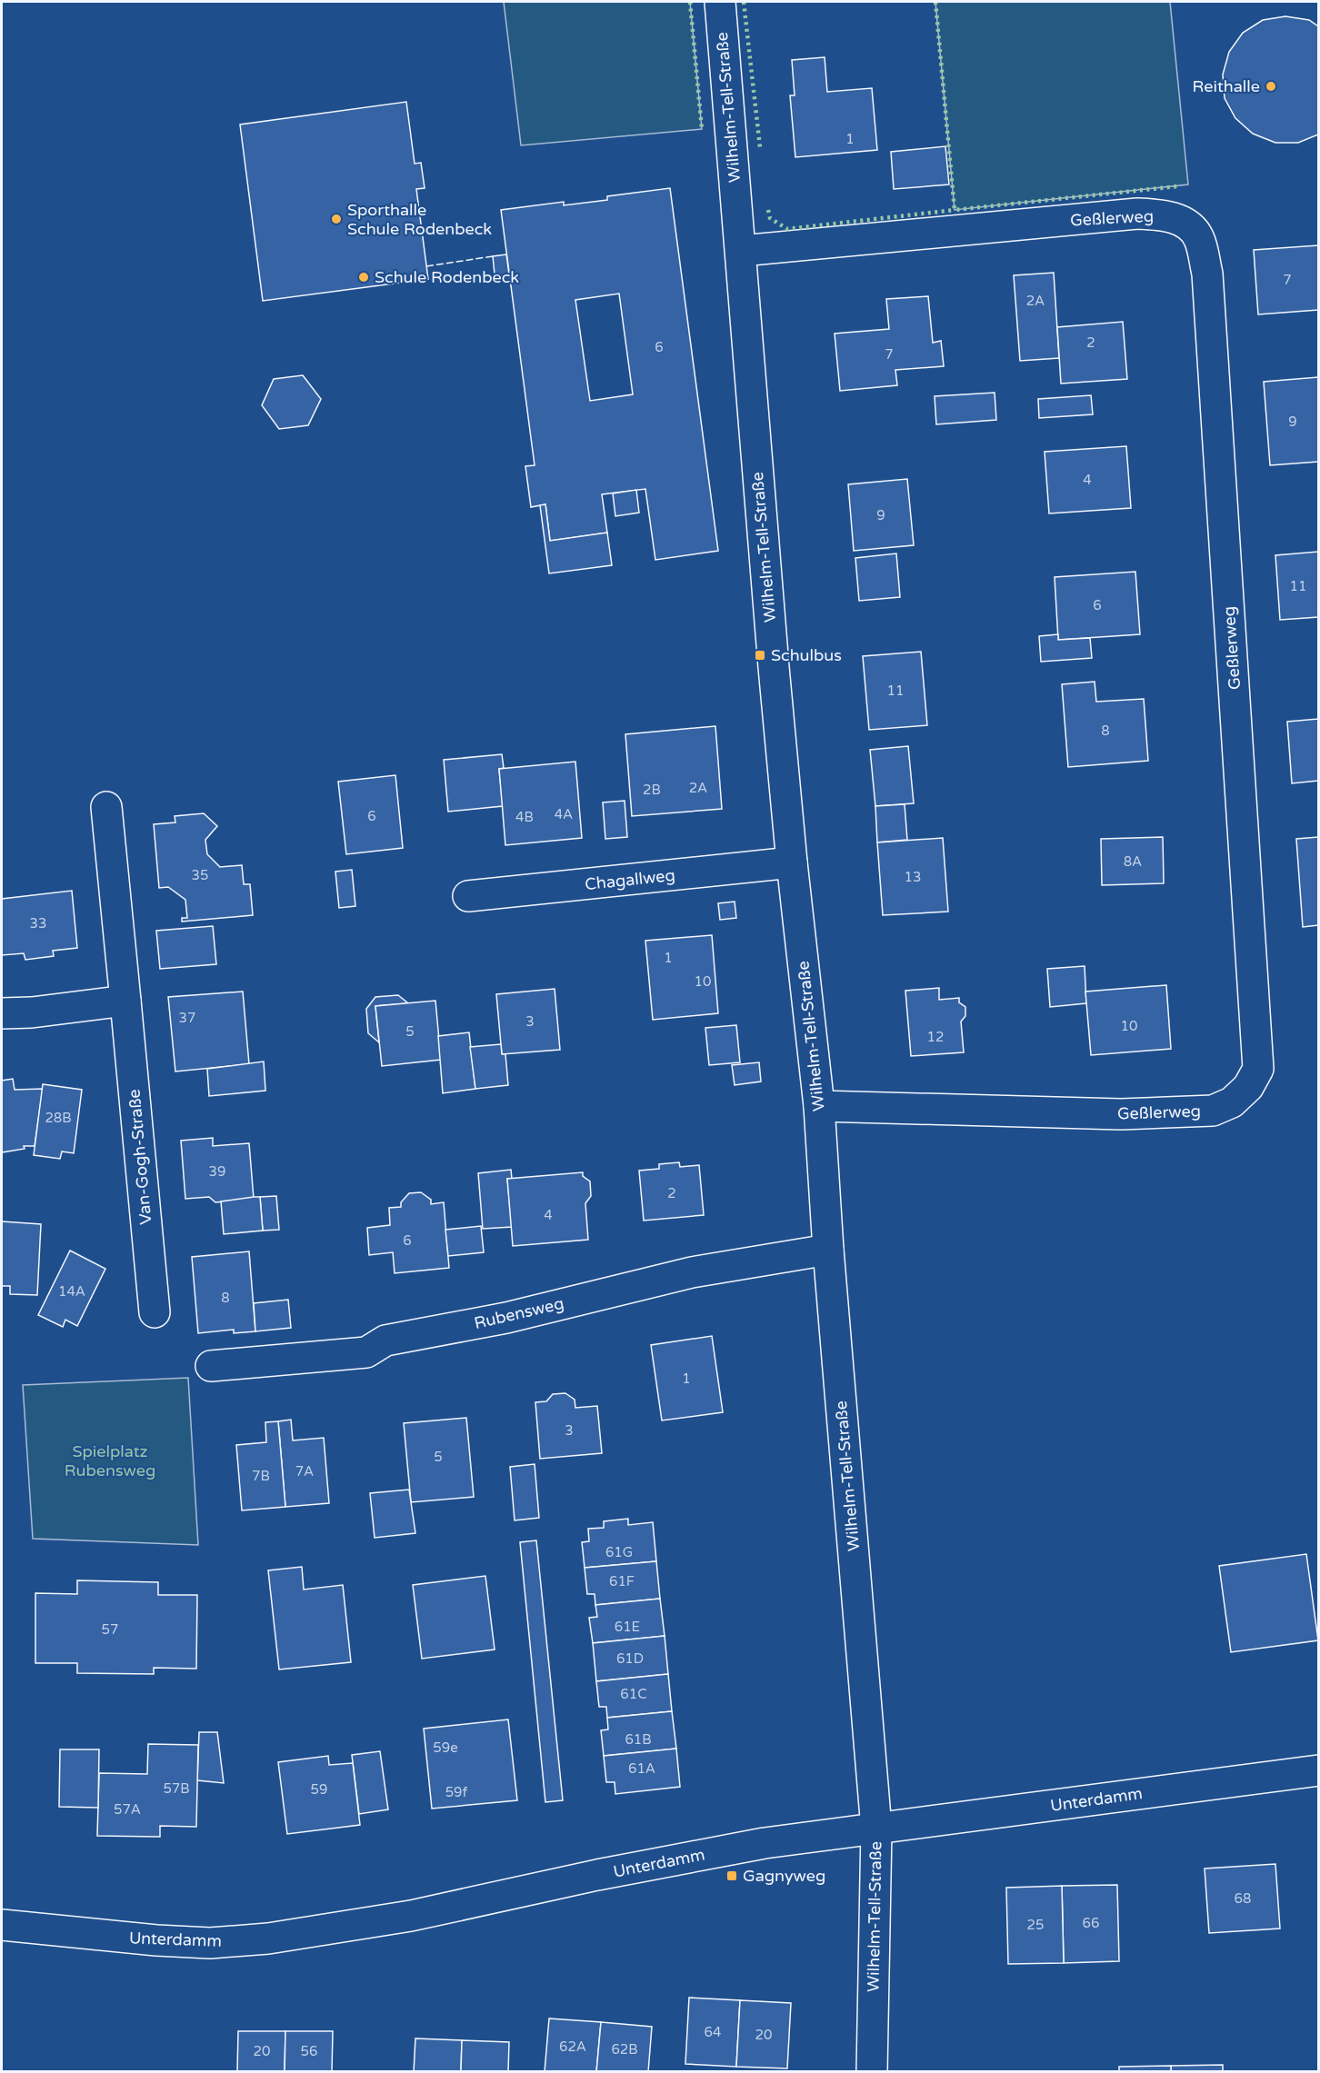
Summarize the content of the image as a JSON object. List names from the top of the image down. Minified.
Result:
{"streets":{"street":["Wilhelm-Tell-Straße","Geßlerweg","Chagallweg","Van-Gogh-Straße","Rubensweg","Unterdamm"]},"crossings":[["Wilhelm-Tell-Straße","Geßlerweg"],["Wilhelm-Tell-Straße","Chagallweg"],["Wilhelm-Tell-Straße","Rubensweg"],["Wilhelm-Tell-Straße","Unterdamm"]],"parks":["Spielplatz Rubensweg"],"places":{"other":["Reithalle","Sporthalle Schule Rodenbeck","Schule Rodenbeck"],"transit":["Schulbus","Gagnyweg"]},"house_numbers":["1","7","2A","2","6","7","9","4","9","11","6","11","8","2A","2B","4A","6","4B","8A","35","13","33","1","10","37","3","10","5","12","28B","39","2","4","6","14A","8","1","3","5","7A","7B","61G","61F","61E","57","61D","61C","61B","59e","61A","57B","59","59f","57A","68","66","25","64","20","62A","62B","20","56"]}
